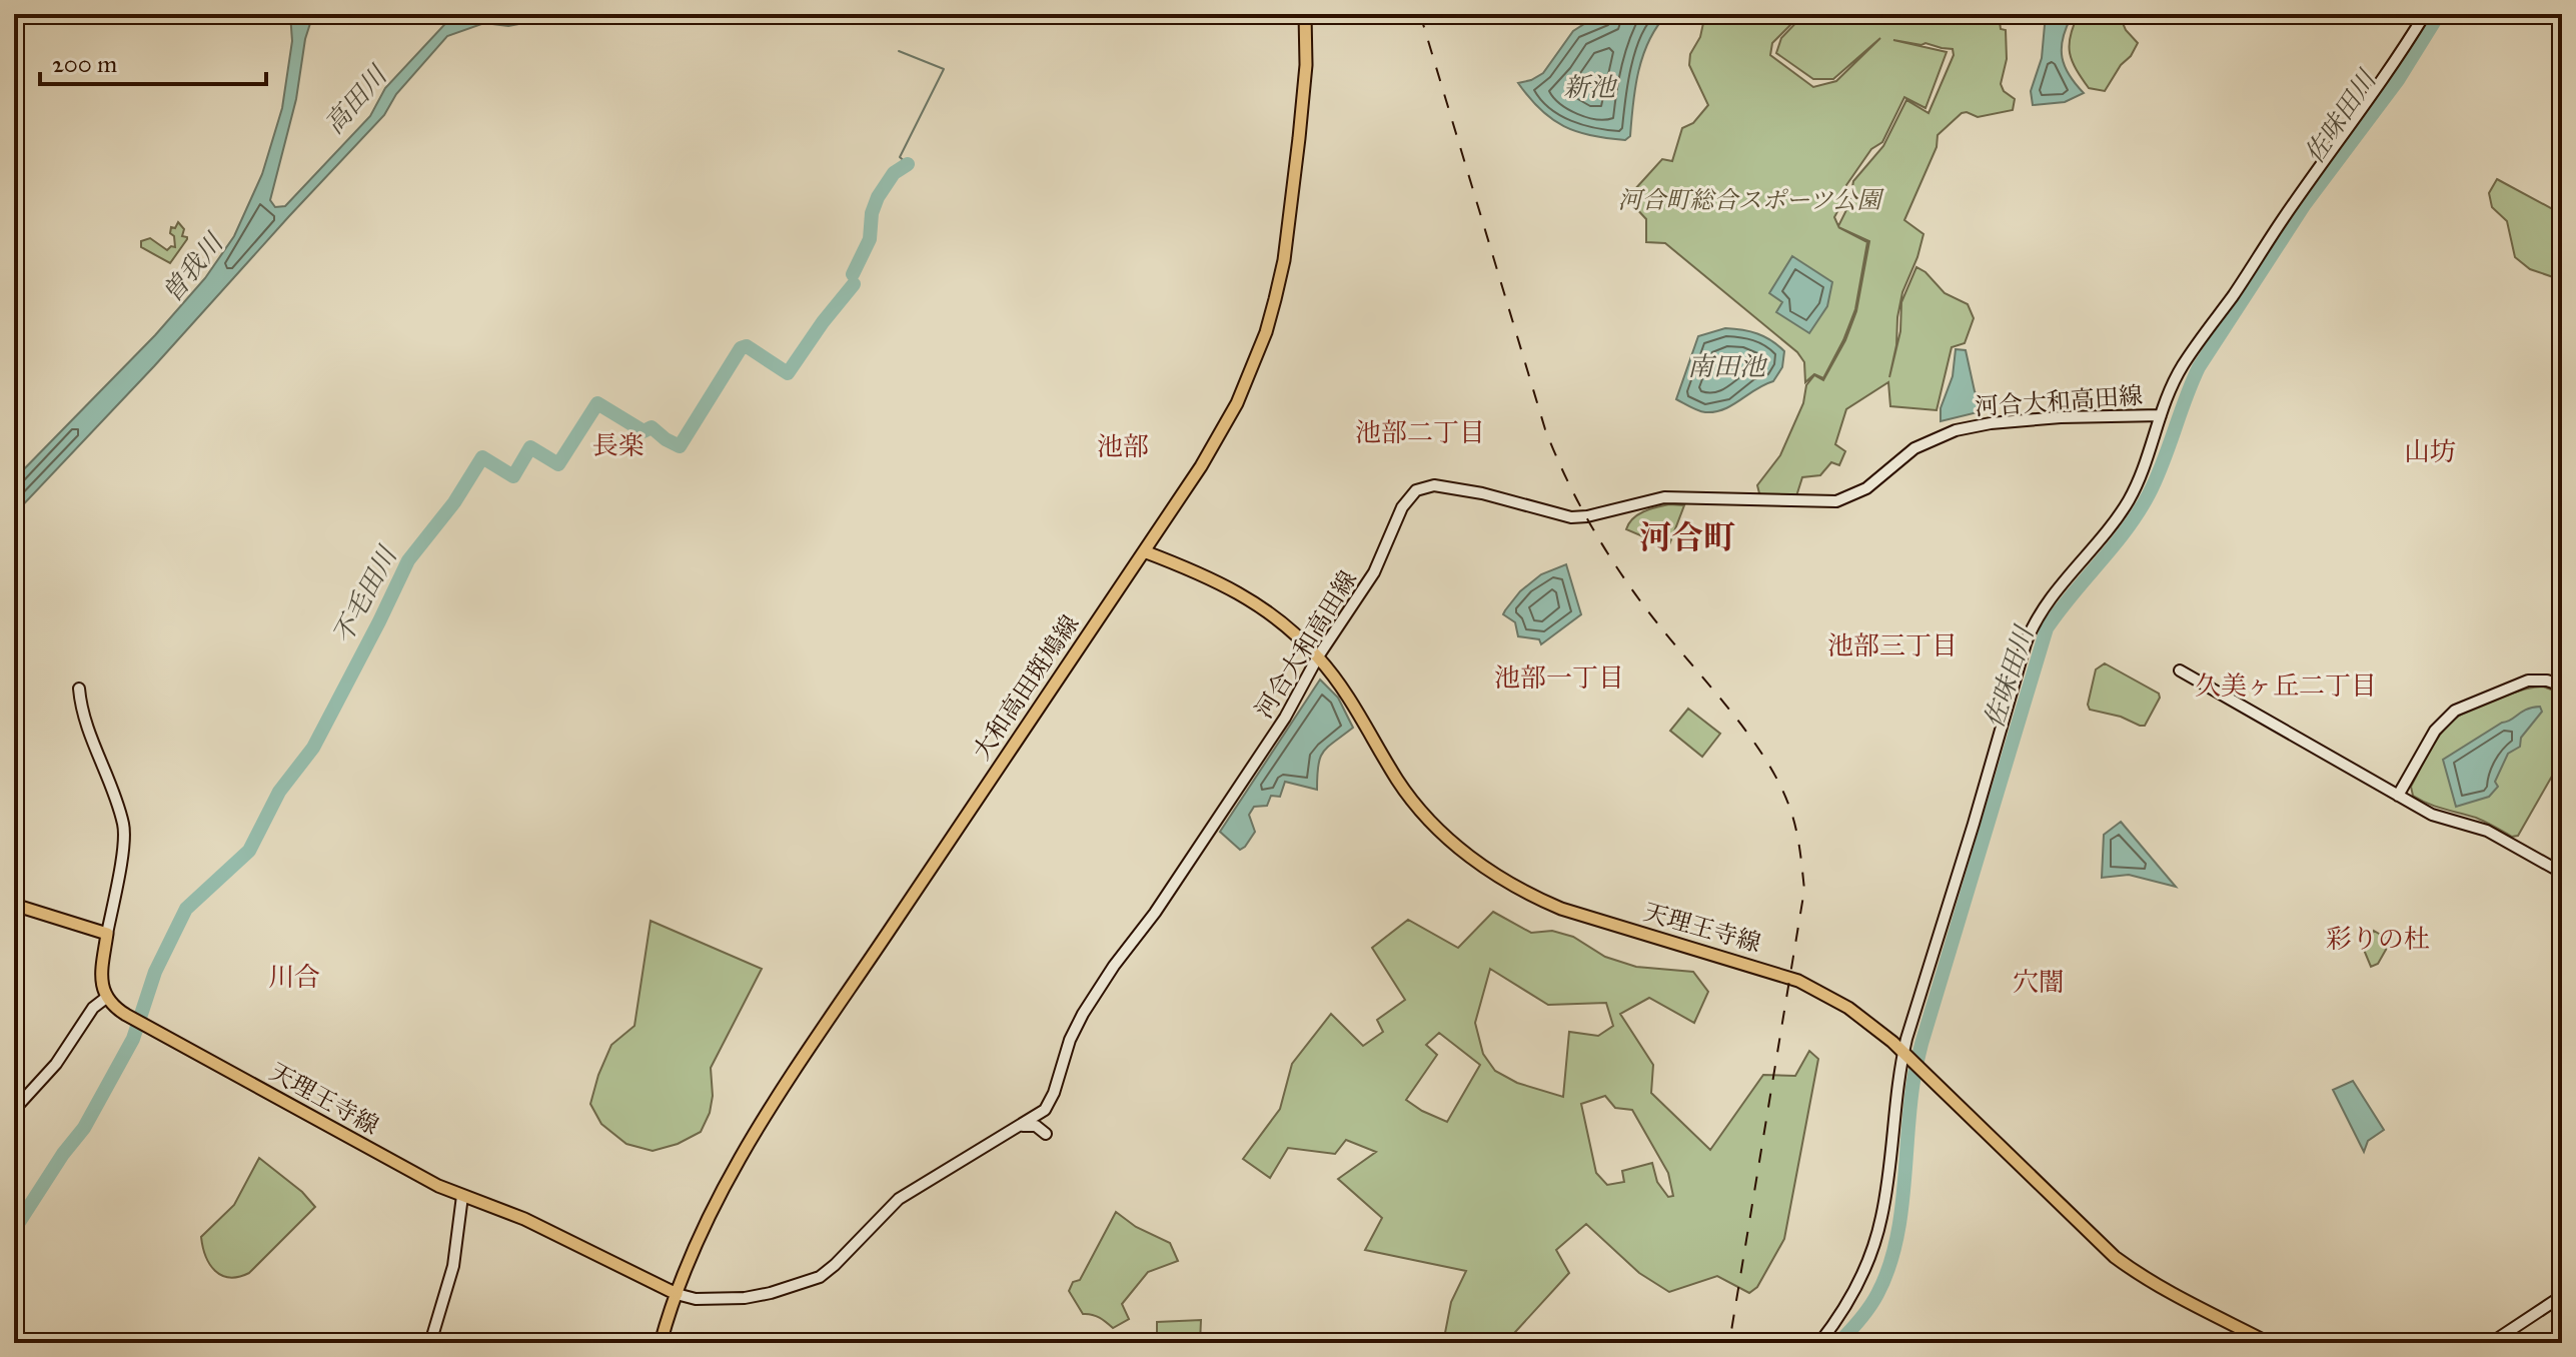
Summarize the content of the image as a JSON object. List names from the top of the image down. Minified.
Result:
{"streets":{"main road":["河合大和高田線","大和高田斑鳩線","天理王寺線"]},"crossings":[["河合大和高田線","大和高田斑鳩線"],["河合大和高田線","天理王寺線"],["大和高田斑鳩線","天理王寺線"]],"districts":["池部二丁目","長楽","池部","山坊","河合町","池部三丁目","池部一丁目","久美ヶ丘二丁目","彩りの杜","川合","穴闇"],"water":["新池","高田川","佐味田川","曽我川","南田池","不毛田川"],"parks":["河合町総合スポーツ公園"],"scale_bar":"200 m"}
